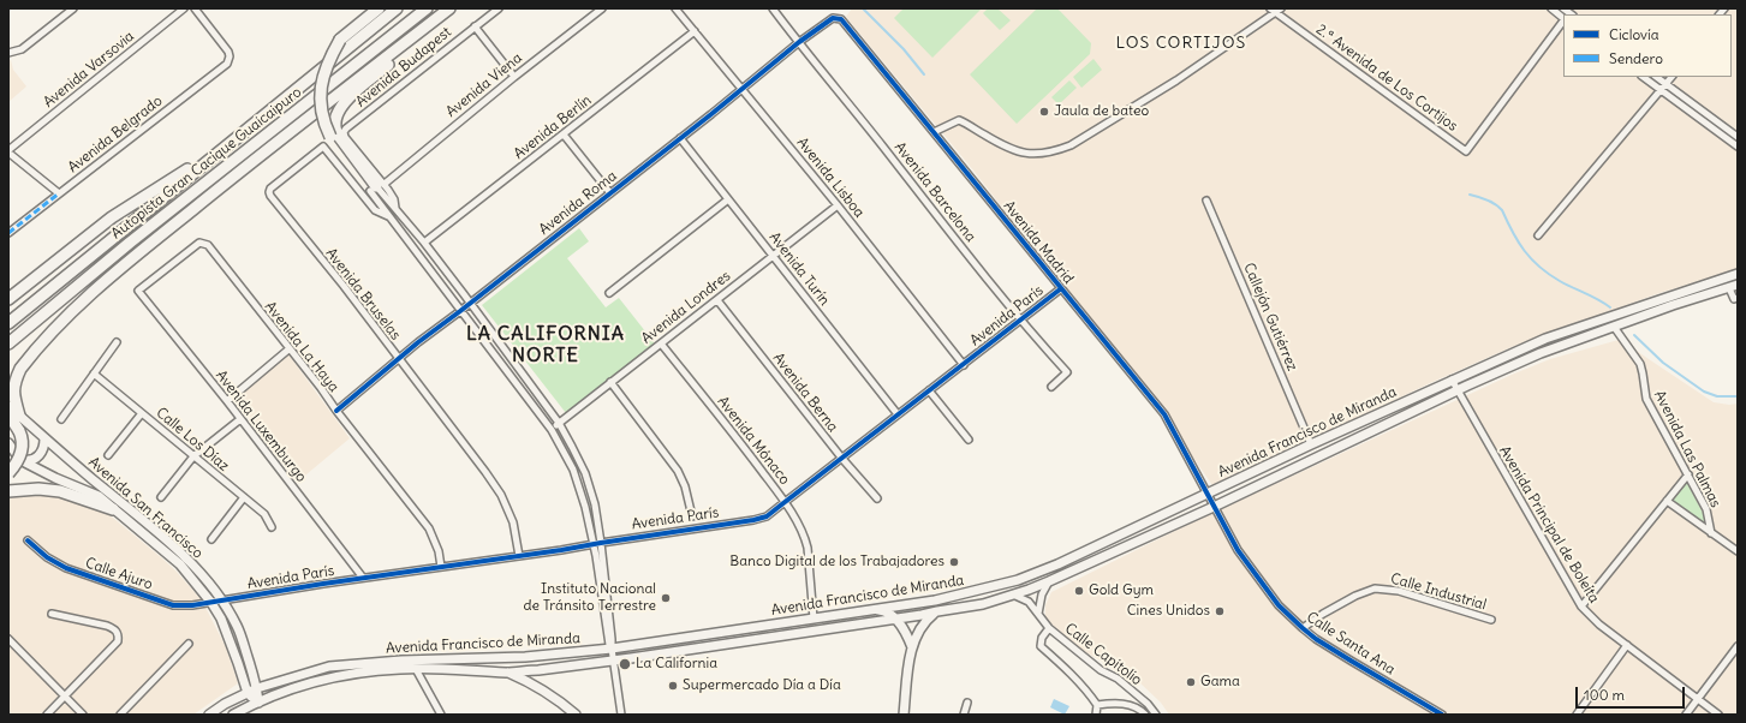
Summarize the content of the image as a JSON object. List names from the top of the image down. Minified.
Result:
{"streets":{"highway":["Autopista Gran Cacique Guaicaipuro"],"main road":["Avenida Francisco de Miranda","Avenida San Francisco"],"street":["Avenida Budapest","Avenida Varsovia","2.ª Avenida de Los Cortijos","Avenida Viena","Avenida Berlín","Avenida Belgrado","Avenida Lisboa","Avenida Barcelona","Avenida Roma","Avenida Madrid","Avenida Turín","Avenida Bruselas","Avenida Londres","Avenida París","Callejón Gutiérrez","Avenida La Haya","Avenida Berna","Avenida Luxemburgo","Calle Los Díaz","Avenida Mónaco","Avenida Las Palmas","Avenida Principal de Boleíta","Calle Ajuro","Calle Industrial","Calle Santa Ana","Calle Capitolio"]},"crossings":[["Avenida Budapest","Avenida Viena"],["Avenida Berlín","Avenida Lisboa"],["Avenida Lisboa","Avenida Roma"],["Avenida Lisboa","Avenida Londres"],["Avenida Lisboa","Avenida París"],["Avenida Barcelona","Avenida Roma"],["Avenida Barcelona","Avenida París"],["Avenida Roma","Avenida Madrid"],["Avenida Roma","Avenida Turín"],["Avenida Roma","Avenida Bruselas"],["Avenida Roma","Avenida La Haya"],["Avenida Madrid","Avenida París"],["Avenida Madrid","Avenida Francisco de Miranda"],["Avenida Madrid","Calle Santa Ana"],["Avenida Turín","Avenida Londres"],["Avenida Turín","Avenida París"],["Avenida Bruselas","Avenida París"],["Avenida Londres","Avenida Berna"],["Avenida Londres","Avenida Mónaco"],["Avenida París","Avenida La Haya"],["Avenida París","Avenida Berna"],["Avenida París","Avenida Luxemburgo"],["Avenida París","Avenida Mónaco"],["Avenida París","Avenida San Francisco"],["Avenida París","Calle Ajuro"],["Callejón Gutiérrez","Avenida Francisco de Miranda"],["Avenida La Haya","Avenida Luxemburgo"],["Avenida Francisco de Miranda","Avenida Mónaco"],["Avenida Francisco de Miranda","Avenida Las Palmas"],["Avenida Francisco de Miranda","Avenida San Francisco"],["Avenida Francisco de Miranda","Avenida Principal de Boleíta"],["Avenida Francisco de Miranda","Calle Santa Ana"],["Avenida Francisco de Miranda","Calle Capitolio"],["Avenida San Francisco","Calle Ajuro"],["Calle Industrial","Calle Santa Ana"]],"districts":["LOS CORTIJOS","LA CALIFORNIA NORTE"],"places":["Jaula de bateo","Banco Digital de los Trabajadores","Gold Gym","Instituto Nacional de Tránsito Terrestre","Cines Unidos","La California","Gama","Supermercado Día a Día"],"legend":["Ciclovía","Sendero"],"scale_bar":"100 m"}
